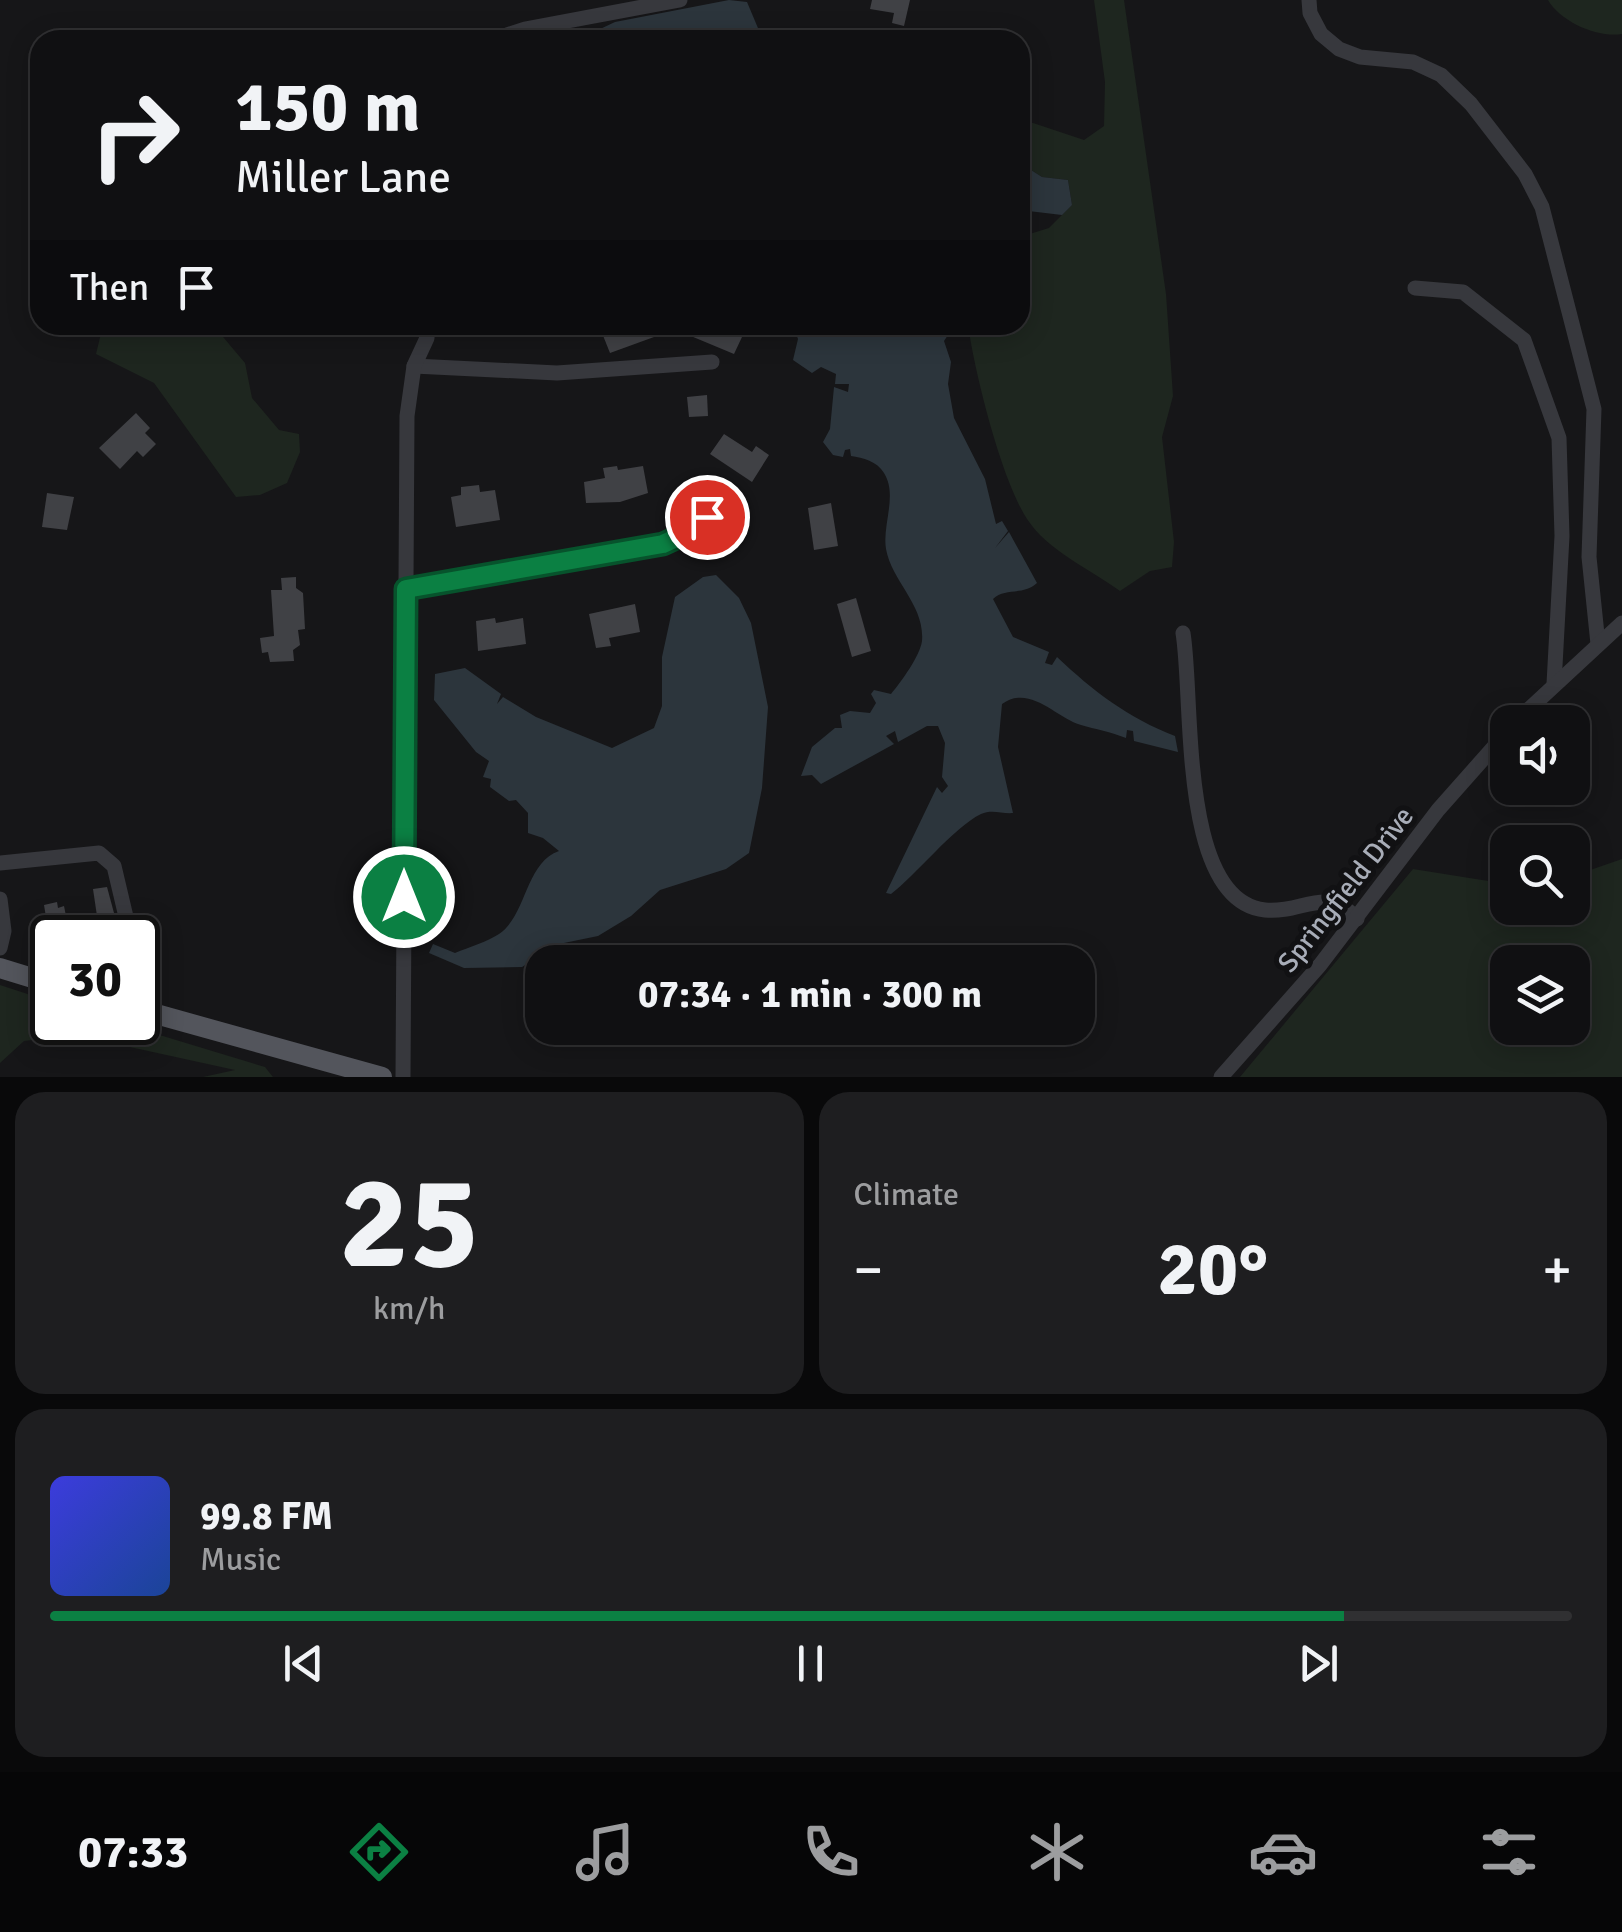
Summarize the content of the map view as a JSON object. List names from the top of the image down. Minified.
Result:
{"streets":{"street":["Springfield Drive"]},"page":{"turn":["150 m","Miller Lane"],"then":"Then","limit":"30","trip":"07:34 · 1 min · 300 m","tile":[["25","km/h"],"Climate"],"heat":["−","20°","+"],"song":["99.8 FM","Music"],"tabs":"07:33"}}
